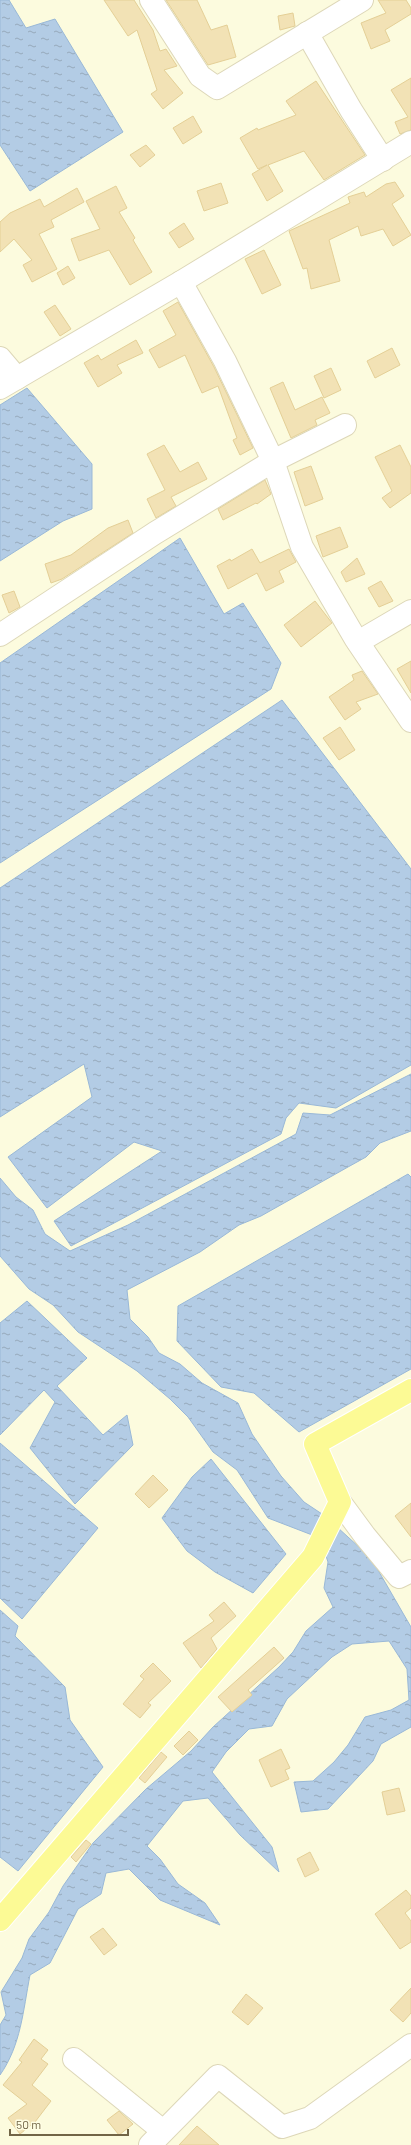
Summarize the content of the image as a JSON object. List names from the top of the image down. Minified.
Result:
{"scale_bar":"50 m"}
